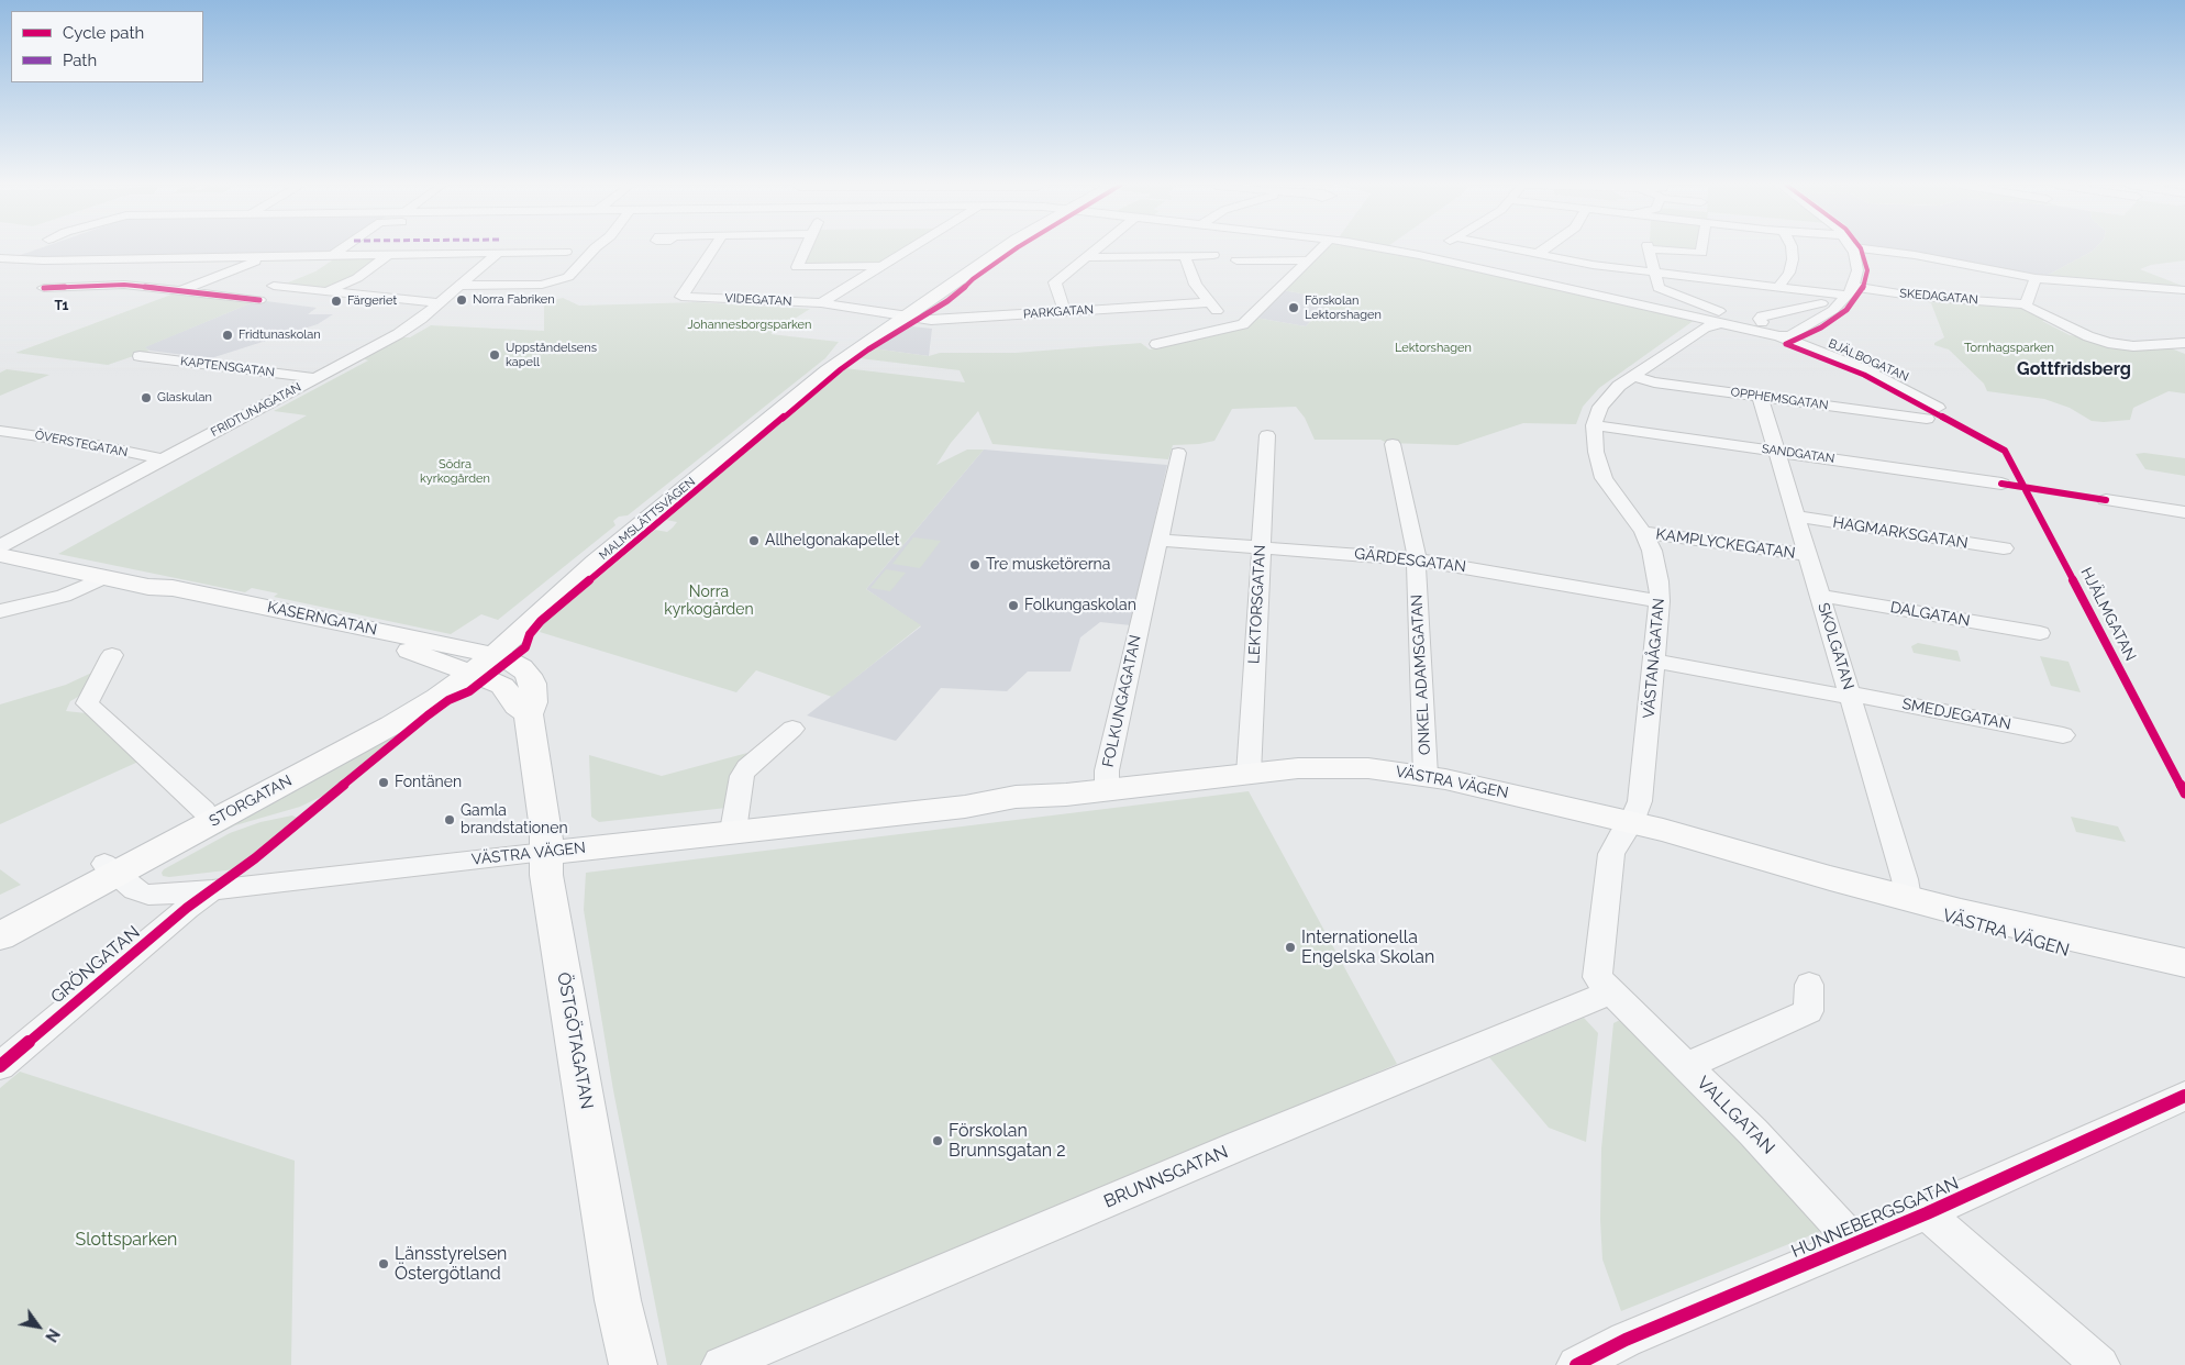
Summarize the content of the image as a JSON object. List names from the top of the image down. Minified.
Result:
{"streets":{"main road":["MALMSLÄTTSVÄGEN","KASERNGATAN","VÄSTRA VÄGEN","STORGATAN","ÖSTGÖTAGATAN"],"street":["SKEDAGATAN","VIDEGATAN","PARKGATAN","BJÄLBOGATAN","KAPTENSGATAN","OPPHEMSGATAN","FRIDTUNAGATAN","ÖVERSTEGATAN","SANDGATAN","HAGMARKSGATAN","KAMPLYCKEGATAN","GÄRDESGATAN","LEKTORSGATAN","DALGATAN","SKOLGATAN","VÄSTANÅGATAN","ONKEL ADAMSGATAN","FOLKUNGAGATAN","SMEDJEGATAN","GRÖNGATAN","VALLGATAN","BRUNNSGATAN","HUNNEBERGSGATAN"],"cycle path":["HJÄLMGATAN"]},"crossings":[["VIDEGATAN","PARKGATAN"],["VIDEGATAN","MALMSLÄTTSVÄGEN"],["PARKGATAN","MALMSLÄTTSVÄGEN"],["BJÄLBOGATAN","VÄSTANÅGATAN"],["KAPTENSGATAN","FRIDTUNAGATAN"],["OPPHEMSGATAN","SKOLGATAN"],["OPPHEMSGATAN","VÄSTANÅGATAN"],["FRIDTUNAGATAN","ÖVERSTEGATAN"],["SANDGATAN","SKOLGATAN"],["SANDGATAN","VÄSTANÅGATAN"],["MALMSLÄTTSVÄGEN","KASERNGATAN"],["MALMSLÄTTSVÄGEN","STORGATAN"],["MALMSLÄTTSVÄGEN","ÖSTGÖTAGATAN"],["HAGMARKSGATAN","SKOLGATAN"],["KAMPLYCKEGATAN","SKOLGATAN"],["KAMPLYCKEGATAN","VÄSTANÅGATAN"],["GÄRDESGATAN","LEKTORSGATAN"],["GÄRDESGATAN","VÄSTANÅGATAN"],["GÄRDESGATAN","ONKEL ADAMSGATAN"],["GÄRDESGATAN","FOLKUNGAGATAN"],["LEKTORSGATAN","VÄSTRA VÄGEN"],["DALGATAN","SKOLGATAN"],["KASERNGATAN","STORGATAN"],["KASERNGATAN","ÖSTGÖTAGATAN"],["SKOLGATAN","SMEDJEGATAN"],["SKOLGATAN","VÄSTRA VÄGEN"],["VÄSTANÅGATAN","SMEDJEGATAN"],["VÄSTANÅGATAN","VÄSTRA VÄGEN"],["VÄSTANÅGATAN","VALLGATAN"],["VÄSTANÅGATAN","BRUNNSGATAN"],["ONKEL ADAMSGATAN","VÄSTRA VÄGEN"],["FOLKUNGAGATAN","VÄSTRA VÄGEN"],["VÄSTRA VÄGEN","STORGATAN"],["VÄSTRA VÄGEN","GRÖNGATAN"],["VÄSTRA VÄGEN","ÖSTGÖTAGATAN"],["STORGATAN","ÖSTGÖTAGATAN"],["VALLGATAN","BRUNNSGATAN"],["VALLGATAN","HUNNEBERGSGATAN"]],"districts":["T1","Gottfridsberg"],"parks":["Johannesborgsparken","Lektorshagen","Tornhagsparken","Södra kyrkogården","Norra kyrkogården","Slottsparken"],"places":["Norra Fabriken","Färgeriet","Förskolan Lektorshagen","Fridtunaskolan","Uppståndelsens kapell","Glaskulan","Allhelgonakapellet","Tre musketörerna","Folkungaskolan","Fontänen","Gamla brandstationen","Internationella Engelska Skolan","Förskolan Brunnsgatan 2","Länsstyrelsen Östergötland"],"legend":["Cycle path","Path"],"north":"bottom right"}
